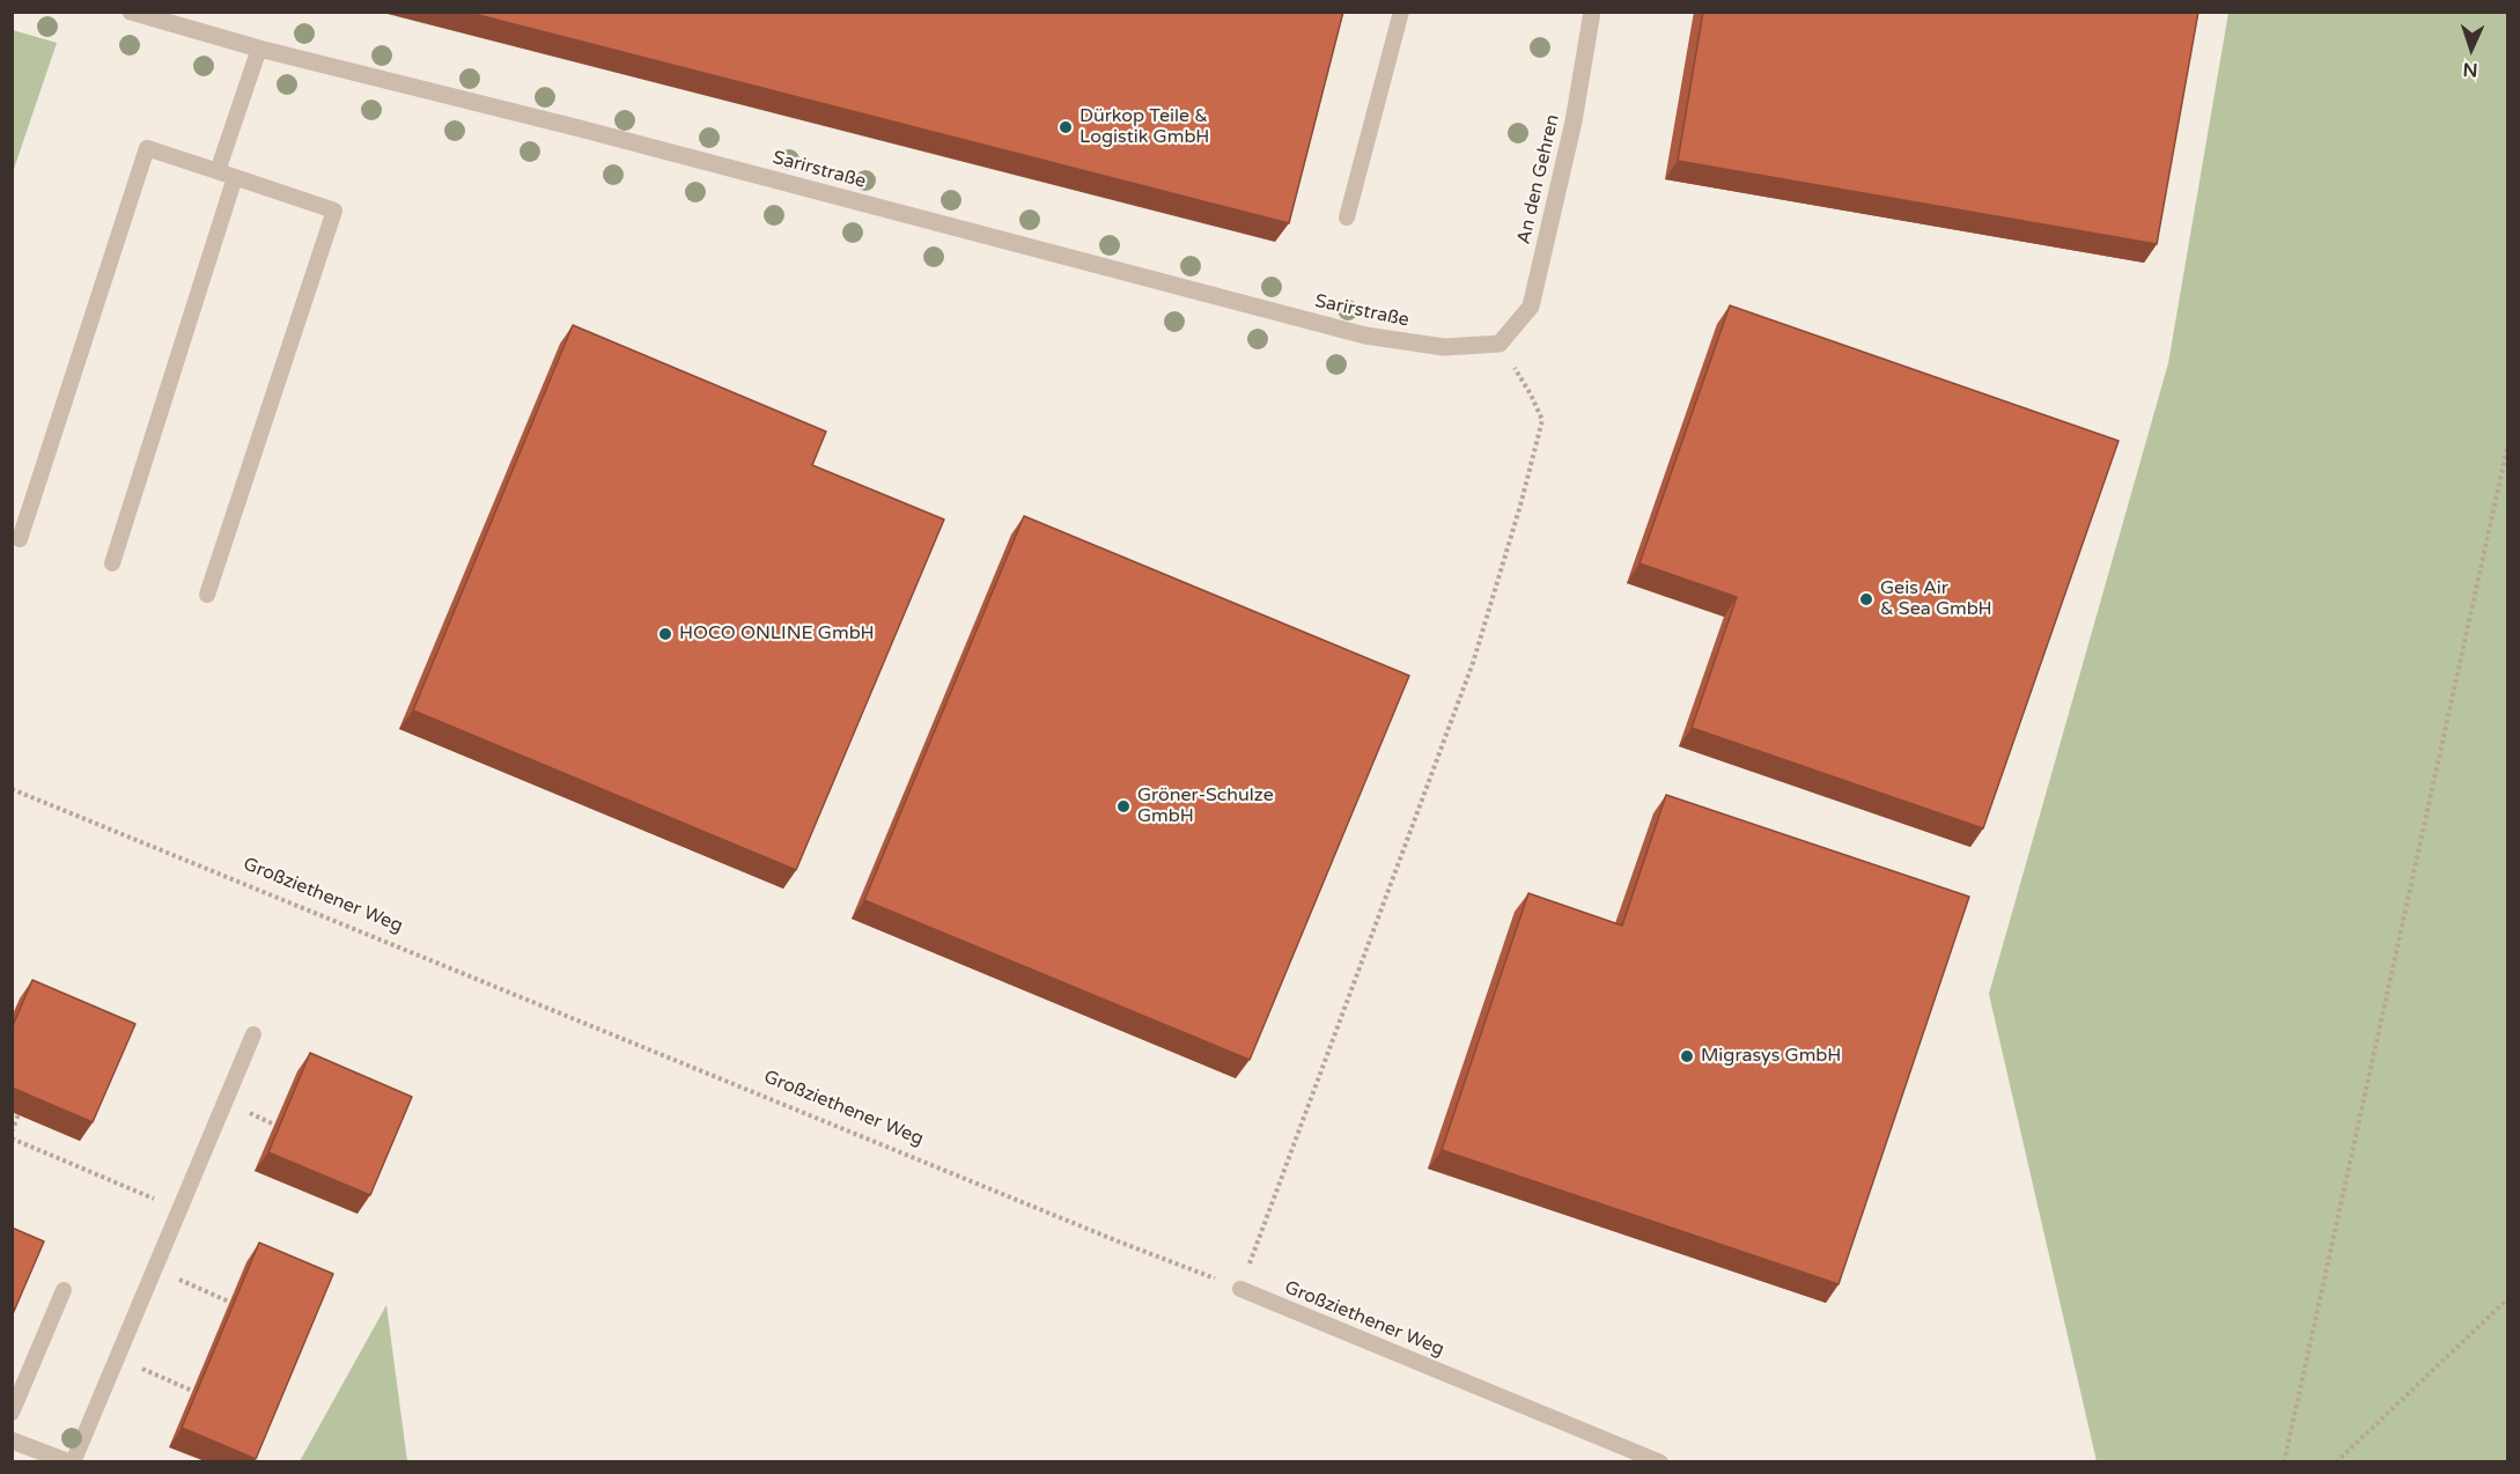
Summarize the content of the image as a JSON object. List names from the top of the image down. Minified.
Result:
{"streets":{"street":["Sarirstraße","An den Gehren"],"lane":["Großziethener Weg"]},"crossings":[["Sarirstraße","An den Gehren"]],"places":["Dürkop Teile & Logistik GmbH","Geis Air & Sea GmbH","HOCO ONLINE GmbH","Gröner-Schulze GmbH","Migrasys GmbH"],"north":"bottom"}
